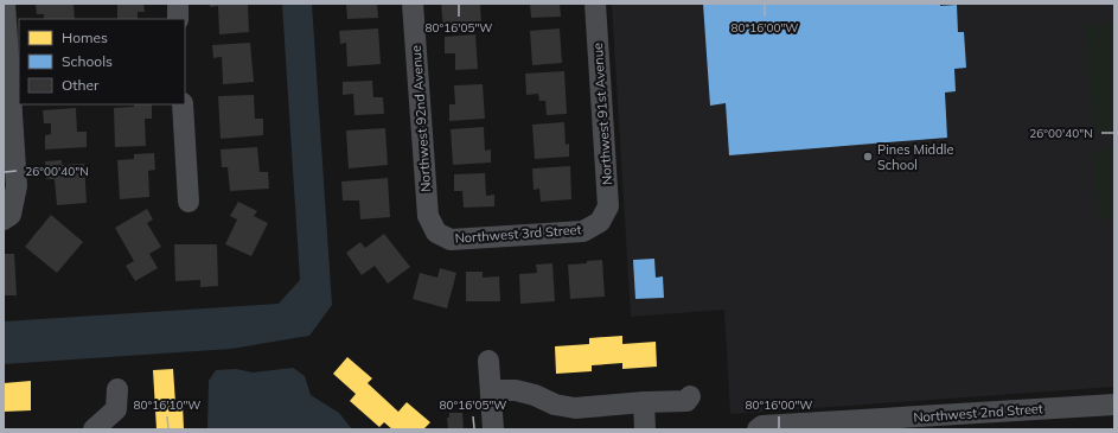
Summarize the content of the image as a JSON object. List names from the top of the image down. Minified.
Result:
{"streets":{"street":["Northwest 91st Avenue","Northwest 92nd Avenue","Northwest 3rd Street","Northwest 2nd Street"]},"crossings":[["Northwest 91st Avenue","Northwest 3rd Street"],["Northwest 92nd Avenue","Northwest 3rd Street"]],"places":["Pines Middle School"],"legend":["Homes","Schools","Other"],"coordinates":["80°16'05\"W","80°16'00\"W","26°00'40\"N","80°16'10\"W"]}
